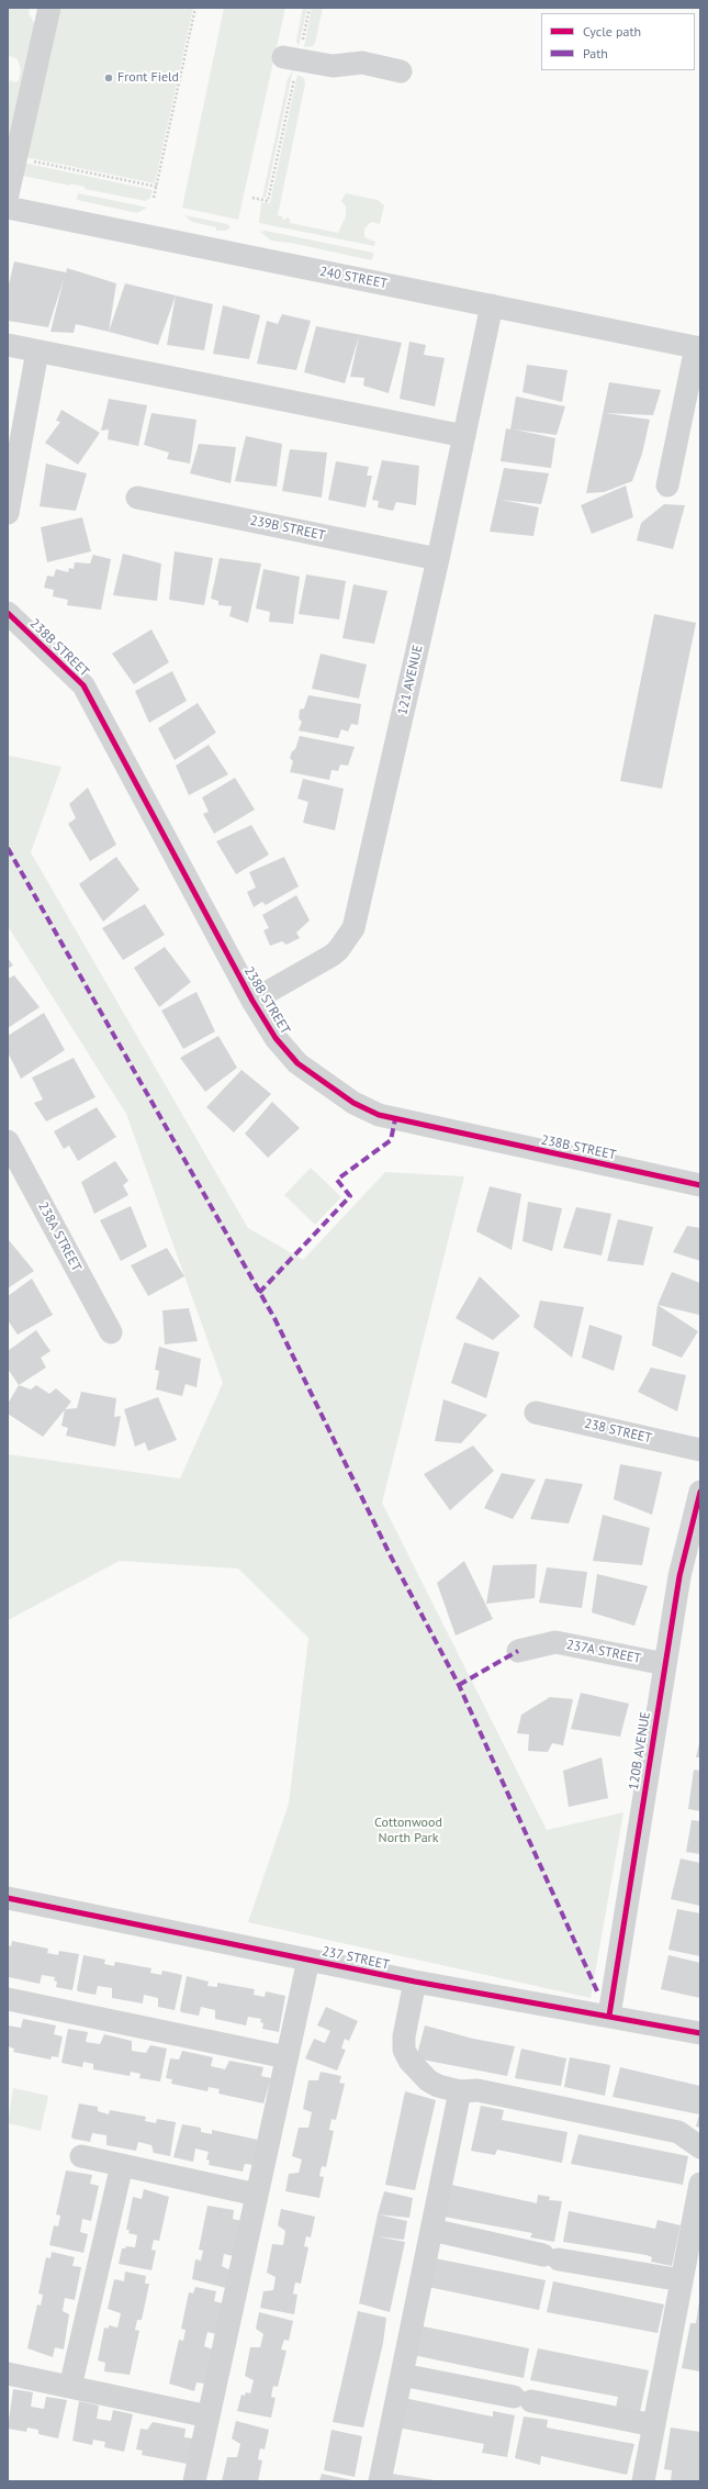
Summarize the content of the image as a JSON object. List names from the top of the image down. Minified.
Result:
{"streets":{"street":["240 STREET","239B STREET","238B STREET","121 AVENUE","238A STREET","238 STREET","237A STREET","120B AVENUE","237 STREET"]},"crossings":[["240 STREET","121 AVENUE"],["239B STREET","121 AVENUE"],["238B STREET","121 AVENUE"],["237A STREET","120B AVENUE"],["120B AVENUE","237 STREET"]],"parks":["Cottonwood North Park"],"places":["Front Field"],"legend":["Cycle path","Path"]}
